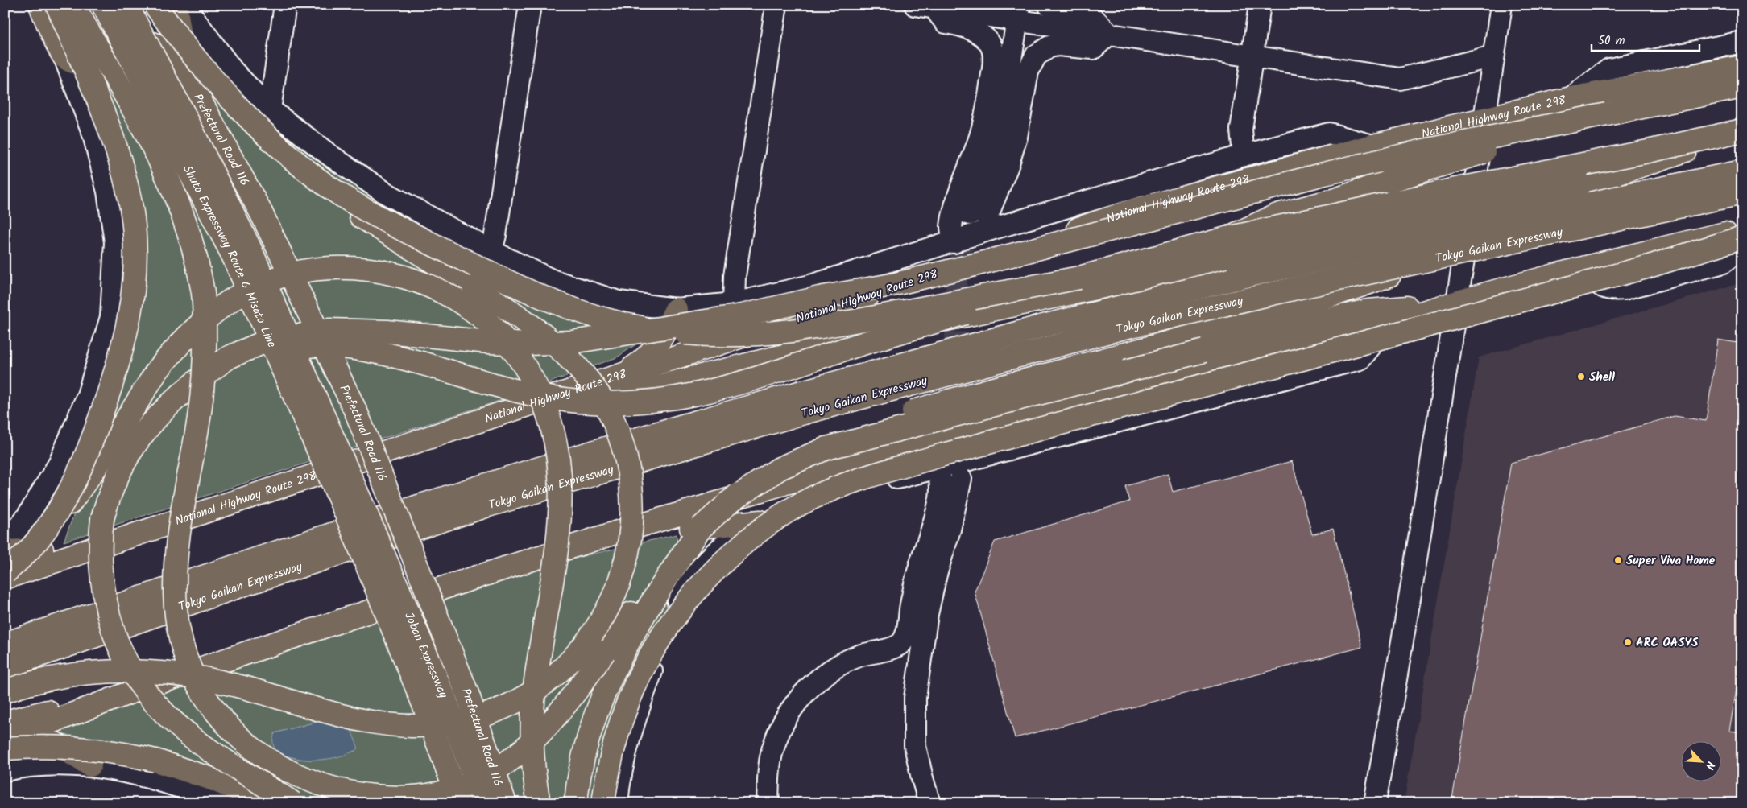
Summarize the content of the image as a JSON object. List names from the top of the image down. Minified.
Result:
{"streets":{"main road":["National Highway Route 298","Prefectural Road 116","Tokyo Gaikan Expressway","Shuto Expressway Route 6 Misato Line","Joban Expressway"]},"crossings":[["Shuto Expressway Route 6 Misato Line","Joban Expressway"]],"places":["Shell","Super Viva Home","ARC OASYS"],"scale_bar":"50 m","north":"bottom right"}
